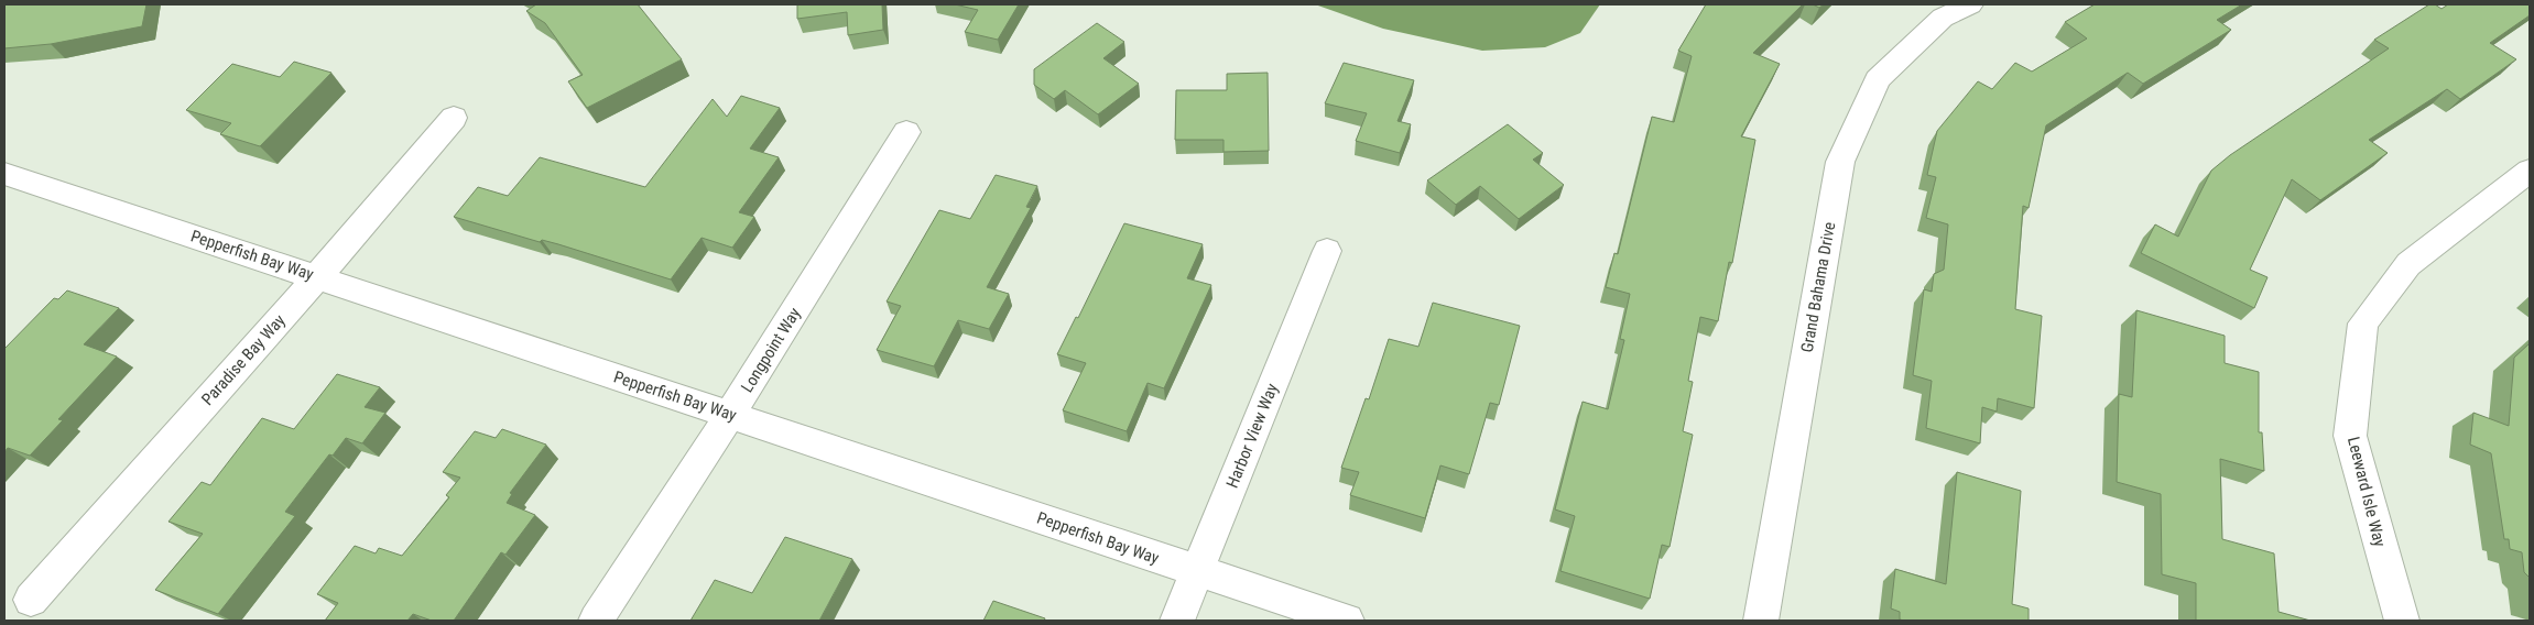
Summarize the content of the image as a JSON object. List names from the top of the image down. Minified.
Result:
{"streets":{"street":["Pepperfish Bay Way","Grand Bahama Drive","Longpoint Way","Paradise Bay Way","Harbor View Way","Leeward Isle Way"]},"crossings":[["Pepperfish Bay Way","Longpoint Way"],["Pepperfish Bay Way","Paradise Bay Way"],["Pepperfish Bay Way","Harbor View Way"]]}
